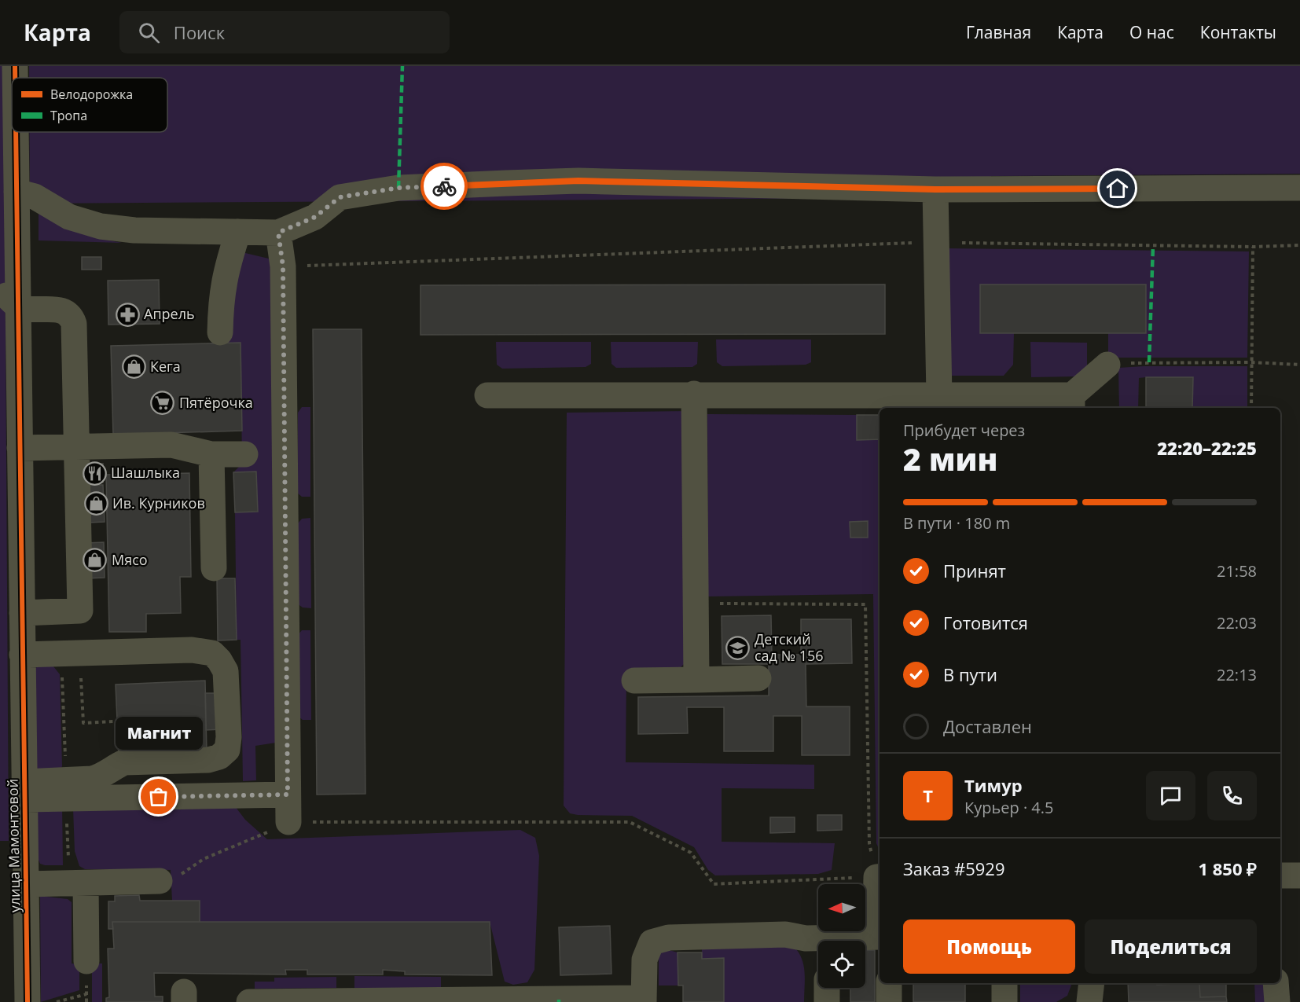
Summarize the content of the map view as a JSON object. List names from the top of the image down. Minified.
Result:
{"streets":{"street":["улица Мамонтовой"]},"places":{"pharmacy":["Апрель"],"shop":["Кега","Ив. Курников","Мясо"],"supermarket":["Пятёрочка"],"restaurant":["Шашлыка"],"school or university":["Детский сад № 156"],"other":["Магнит"]},"legend":["Велодорожка","Тропа"],"north":"left","page":{"header":"Карта","search":"Поиск","nav":["Главная","Карта","О нас","Контакты"],"heading":["2 мин","Прибудет через","22:20–22:25"],"panel":["Тимур","Курьер · 4.5","Заказ #5929","1 850 ₽"],"bar":"В пути · 180 m","list":[["Принят","21:58"],["Готовится","22:03"],["В пути","22:13"],"Доставлен"],"bubble":"Магнит","round":"Т","buttons":["Помощь","Поделиться"]}}
